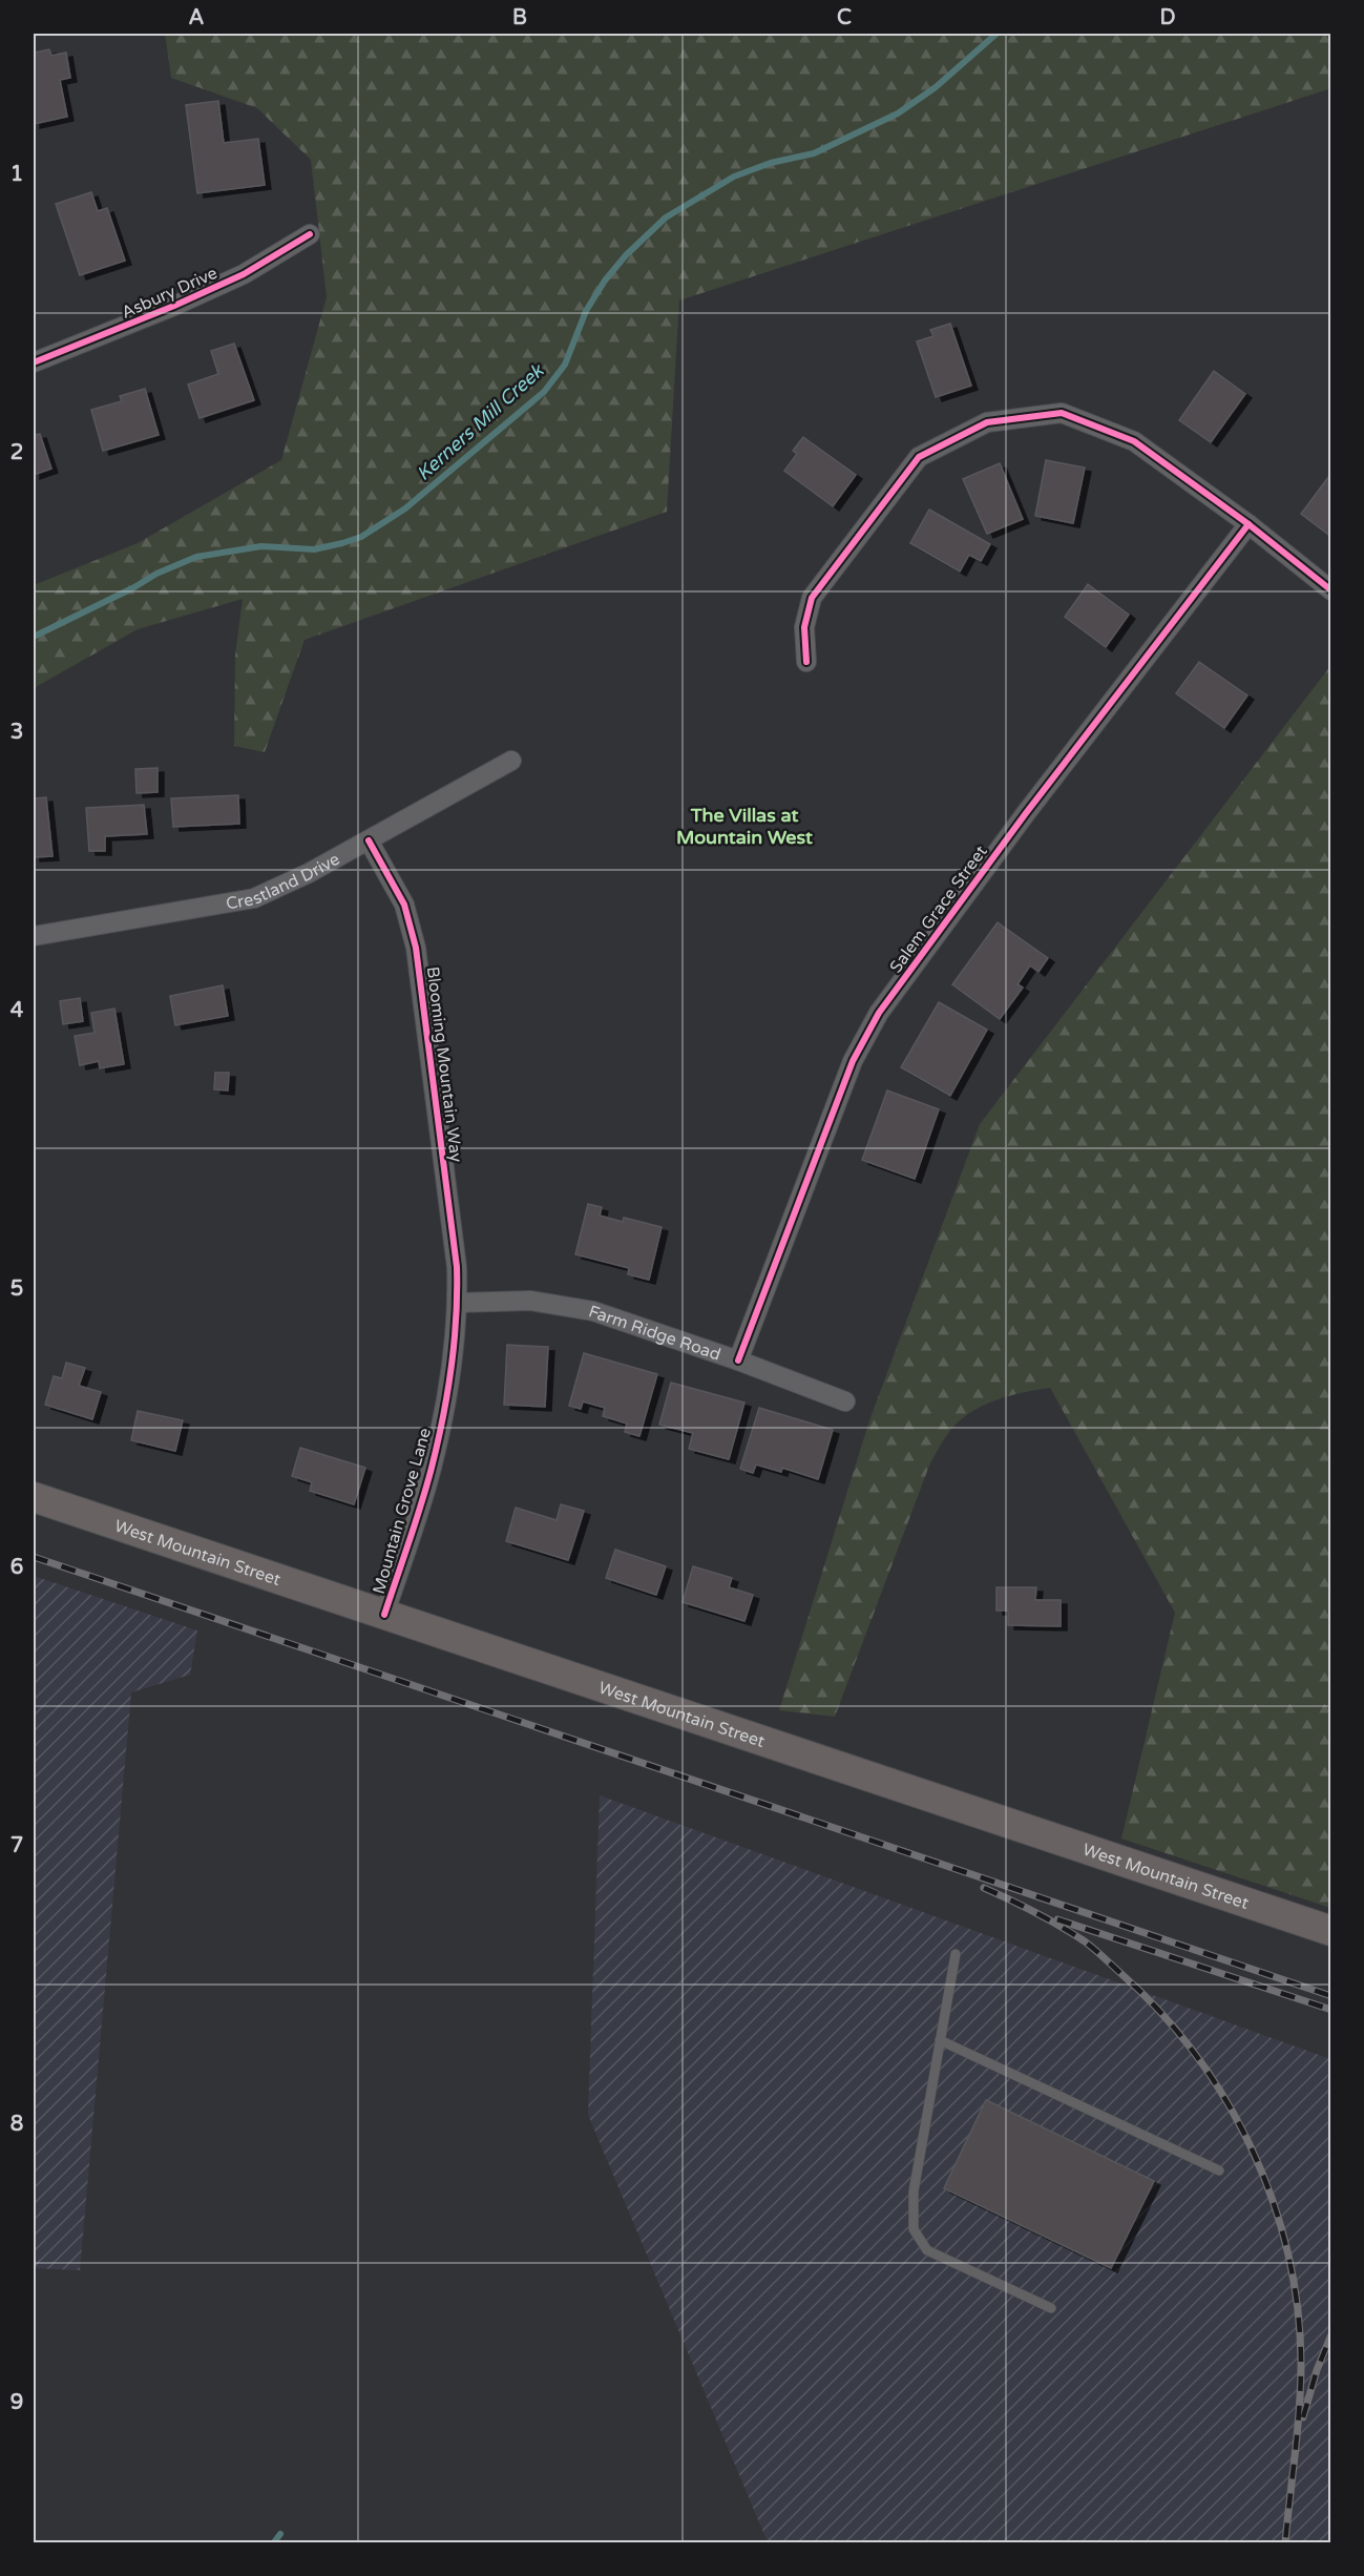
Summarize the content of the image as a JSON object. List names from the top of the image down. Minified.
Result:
{"streets":{"main road":["West Mountain Street"],"street":["Asbury Drive","Crestland Drive","Salem Grace Street","Blooming Mountain Way","Farm Ridge Road","Mountain Grove Lane"]},"crossings":[["Crestland Drive","Blooming Mountain Way"],["Salem Grace Street","Farm Ridge Road"],["Blooming Mountain Way","Farm Ridge Road"],["Blooming Mountain Way","Mountain Grove Lane"],["Farm Ridge Road","Mountain Grove Lane"],["Mountain Grove Lane","West Mountain Street"]],"districts":["The Villas at Mountain West"],"water":["Kerners Mill Creek"],"grid":{"columns":["A","B","C","D"],"rows":["1","2","3","4","5","6","7","8","9"]}}
